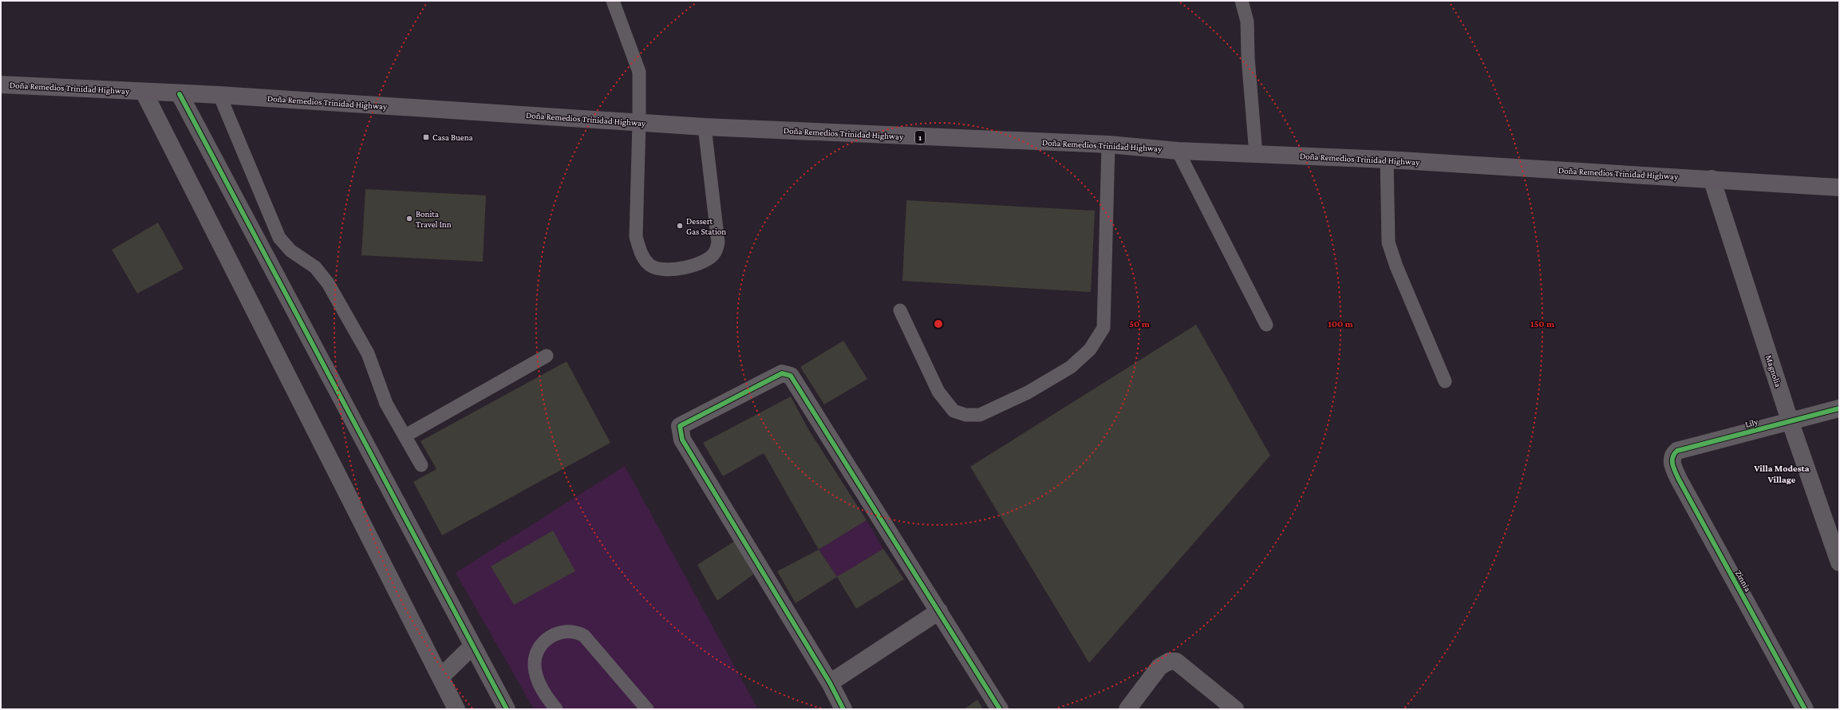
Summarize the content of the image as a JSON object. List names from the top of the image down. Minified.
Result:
{"streets":{"highway":["Doña Remedios Trinidad Highway","1"],"street":["Magnolia","Lily","Zinnia"]},"crossings":[["Doña Remedios Trinidad Highway","Magnolia"],["Magnolia","Lily"],["Lily","Zinnia"]],"districts":["Villa Modesta Village"],"places":{"transit":["Casa Buena"],"other":["Bonita Travel Inn","Dessert Gas Station"]},"rings":["50 m","100 m","150 m"]}
